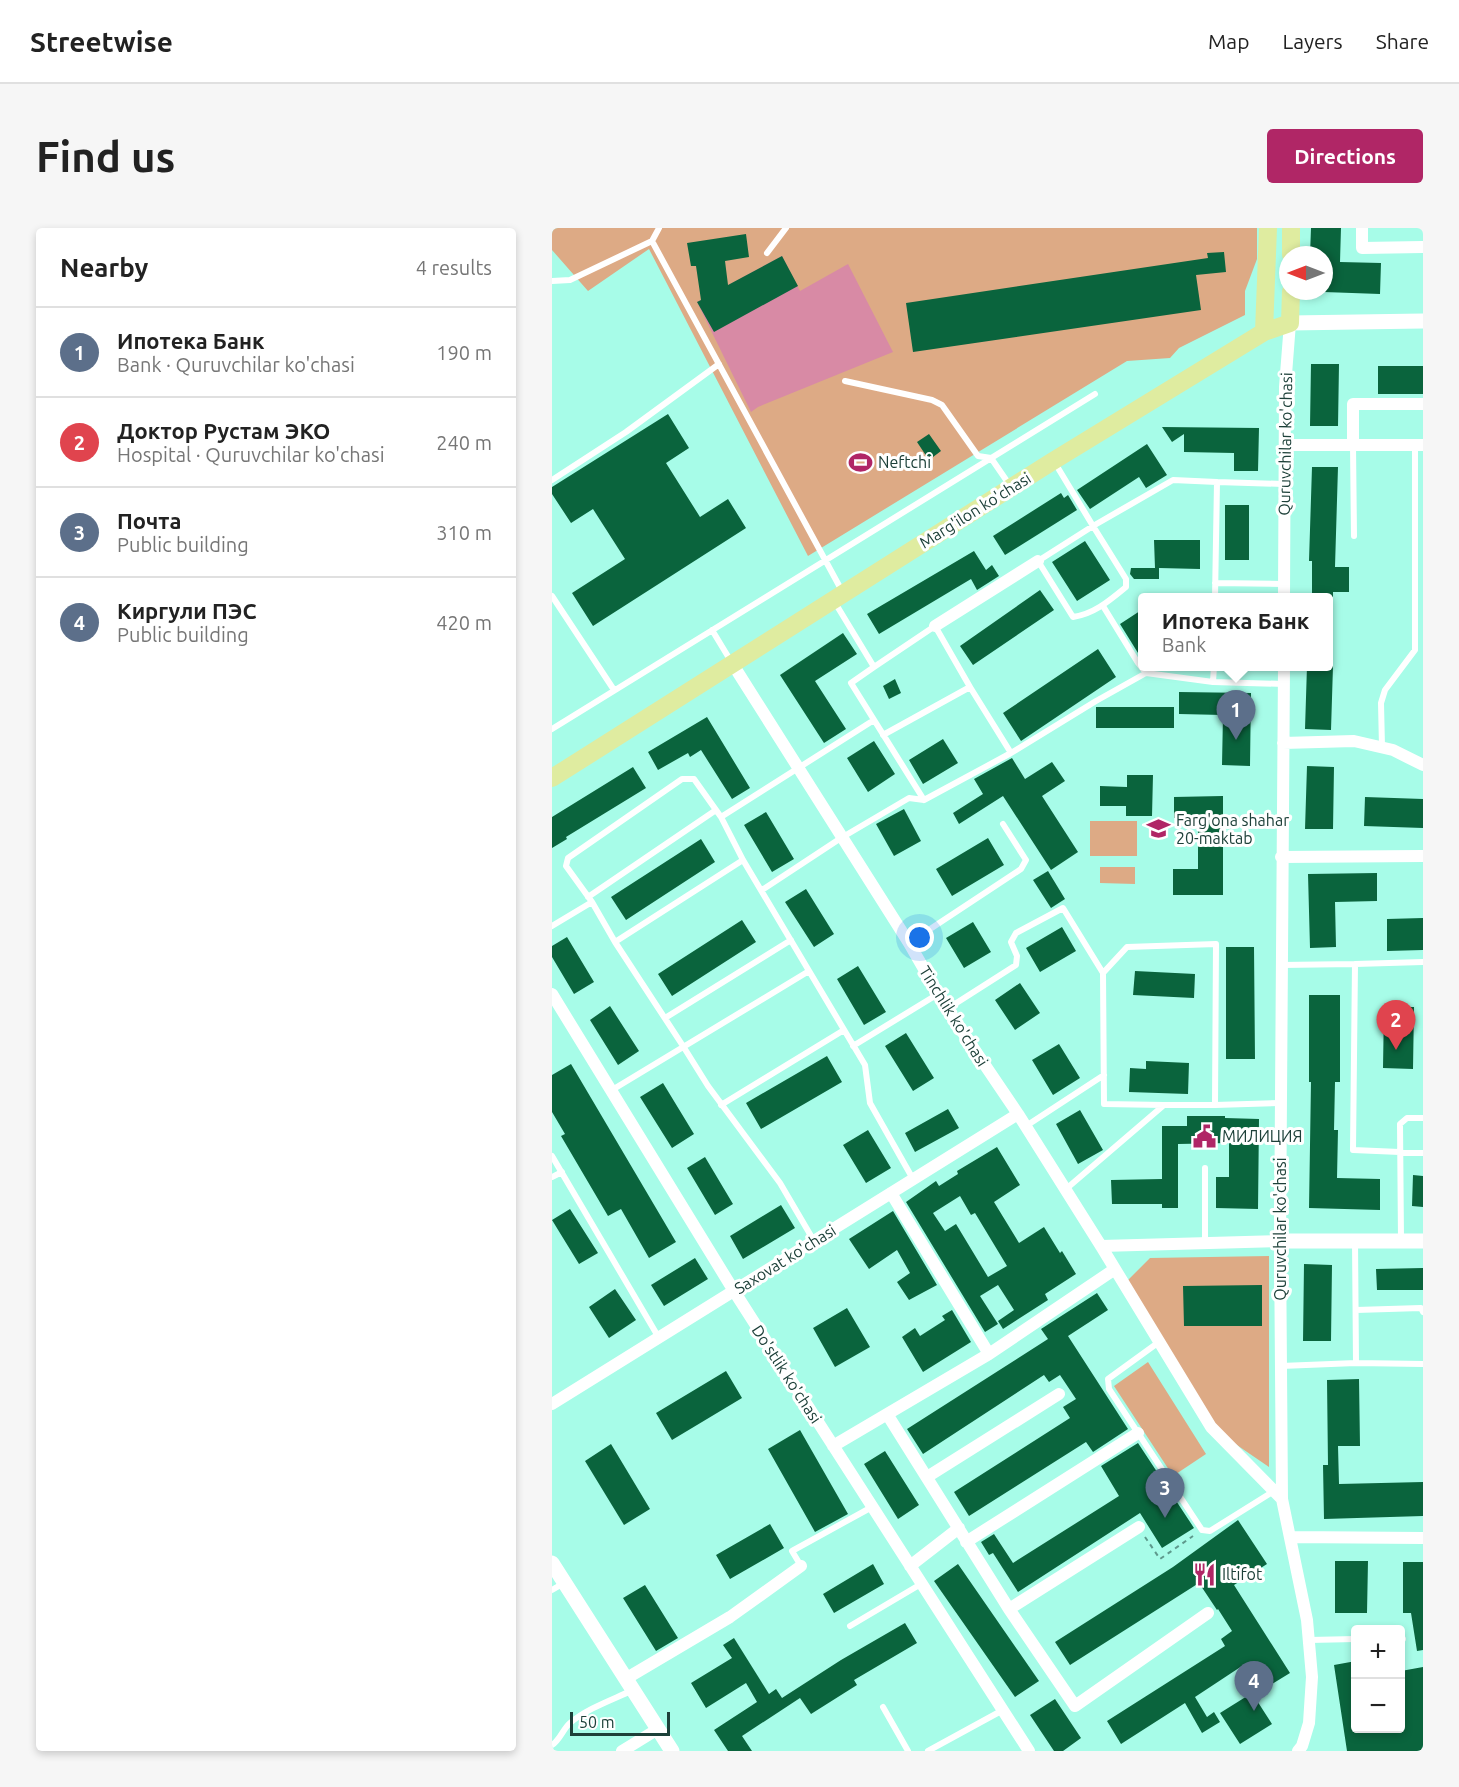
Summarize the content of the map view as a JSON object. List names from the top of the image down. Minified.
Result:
{"streets":{"main road":["Quruvchilar ko'chasi","Marg'ilon ko'chasi"],"street":["Tinchlik ko'chasi","Saxovat ko'chasi","Do'stlik ko'chasi"]},"crossings":[["Quruvchilar ko'chasi","Marg'ilon ko'chasi"],["Quruvchilar ko'chasi","Tinchlik ko'chasi"],["Marg'ilon ko'chasi","Tinchlik ko'chasi"],["Tinchlik ko'chasi","Saxovat ko'chasi"],["Saxovat ko'chasi","Do'stlik ko'chasi"]],"places":{"sports":["Neftchi"],"school or university":["Farg'ona shahar 20-maktab"],"public building":["МИЛИЦИЯ"],"restaurant":["Iltifot"]},"scale_bar":"50 m","north":"left","page":{"header":"Streetwise","nav":["Map","Layers","Share"],"buttons":"Directions","title":"Find us","heading":["Nearby","4 results"],"list":[{"mark":"1","name":"Ипотека Банк","note":"Bank · Quruvchilar ko'chasi","value":"190 m"},{"mark":"2","name":"Доктор Рустам ЭКО","note":"Hospital · Quruvchilar ko'chasi","value":"240 m"},{"mark":"3","name":"Почта","note":"Public building","value":"310 m"},{"mark":"4","name":"Киргули ПЭС","note":"Public building","value":"420 m"}],"popup":["Ипотека Банк","Bank"],"pins":["1","2","3","4"],"map_buttons":["+","−"],"scale":"50 m"}}
